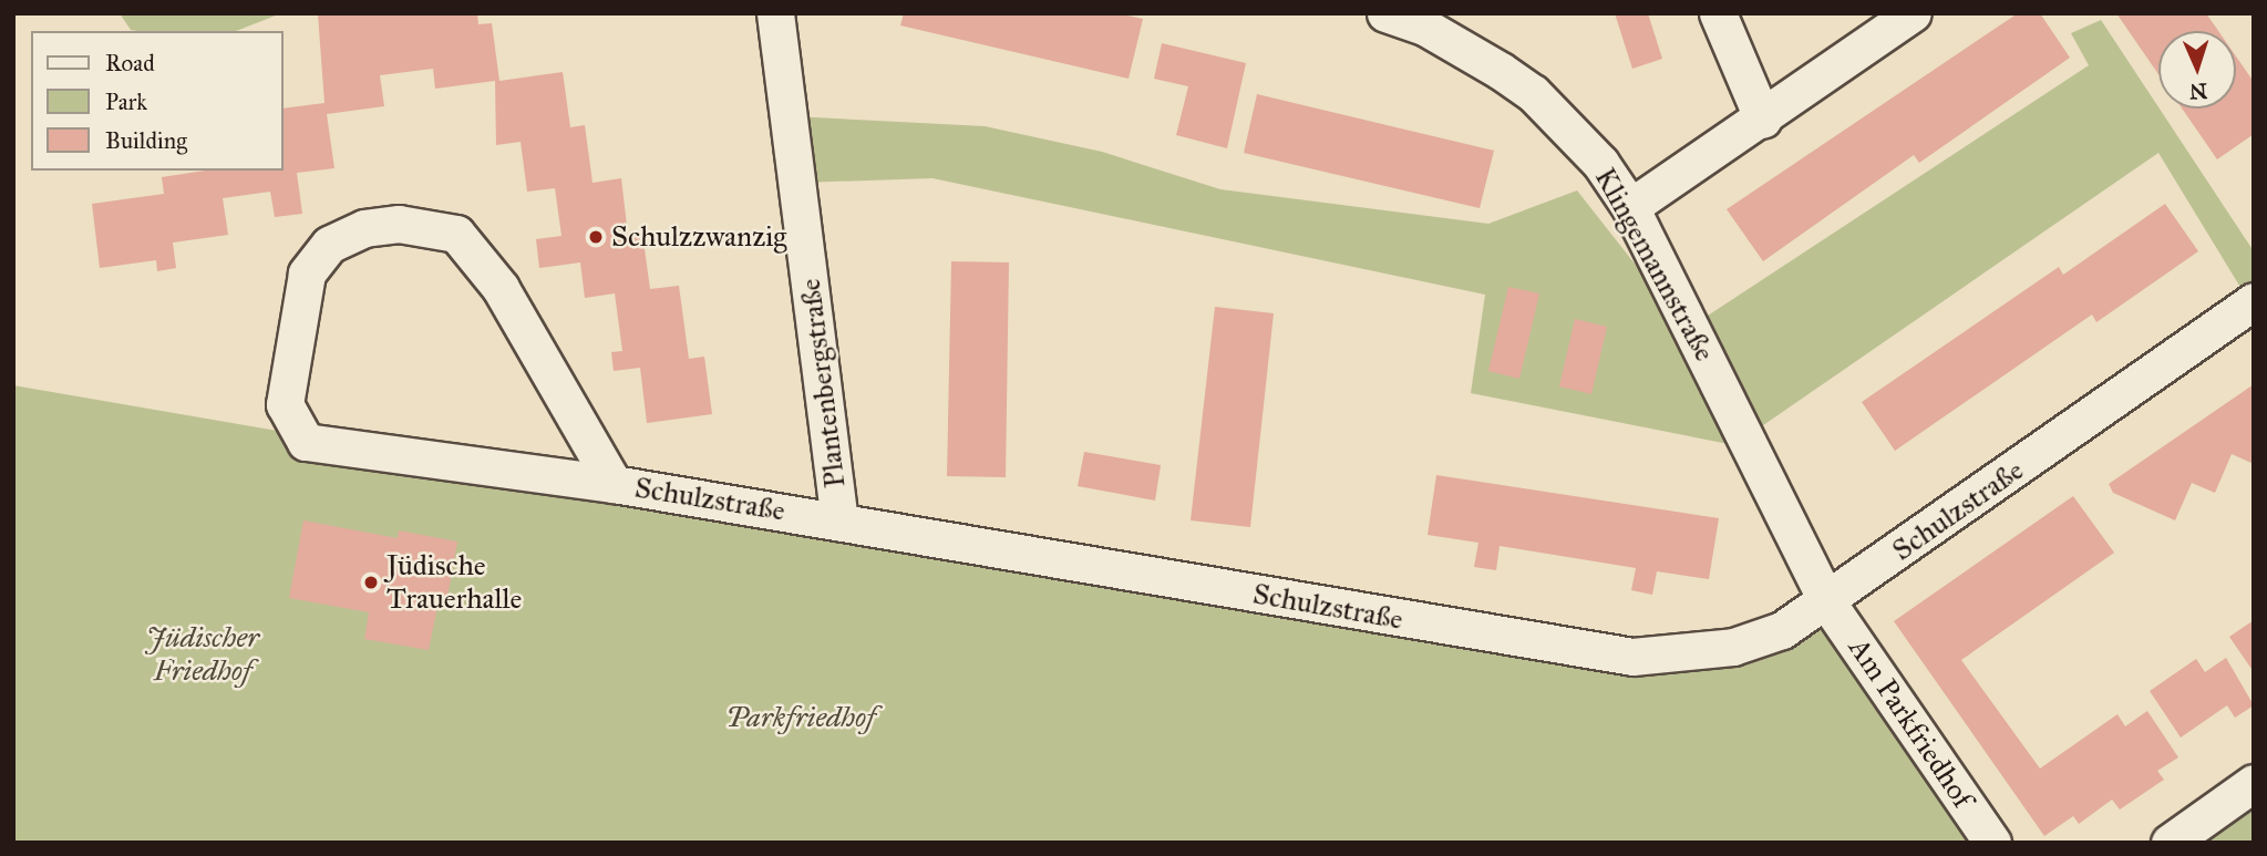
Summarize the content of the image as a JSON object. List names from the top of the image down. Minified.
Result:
{"streets":{"street":["Klingemannstraße","Plantenbergstraße","Schulzstraße","Am Parkfriedhof"]},"crossings":[["Klingemannstraße","Schulzstraße"],["Klingemannstraße","Am Parkfriedhof"],["Plantenbergstraße","Schulzstraße"],["Schulzstraße","Am Parkfriedhof"]],"parks":["Jüdischer Friedhof","Parkfriedhof"],"places":["Schulzzwanzig","Jüdische Trauerhalle"],"legend":["Road","Park","Building"],"north":"bottom"}
